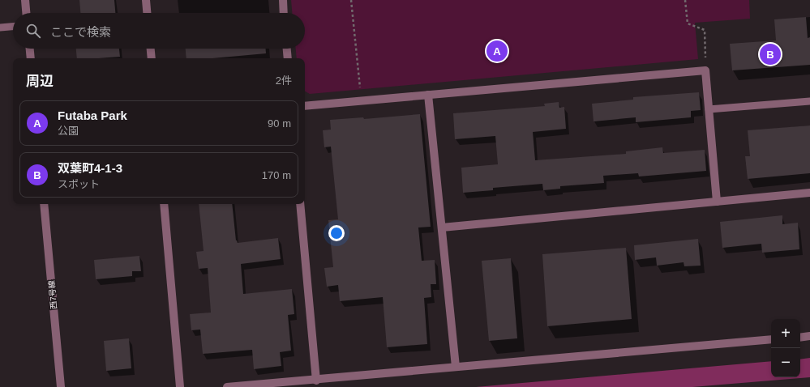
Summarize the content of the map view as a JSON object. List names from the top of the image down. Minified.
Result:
{"streets":{"street":["西7号線"]},"page":{"search":"ここで検索","pins":["A","B"],"heading":["周辺","2件"],"list":[{"mark":"A","name":"Futaba Park","note":"公園","value":"90 m"},{"mark":"B","name":"双葉町4-1-3","note":"スポット","value":"170 m"}],"map_buttons":["+","−"]}}
